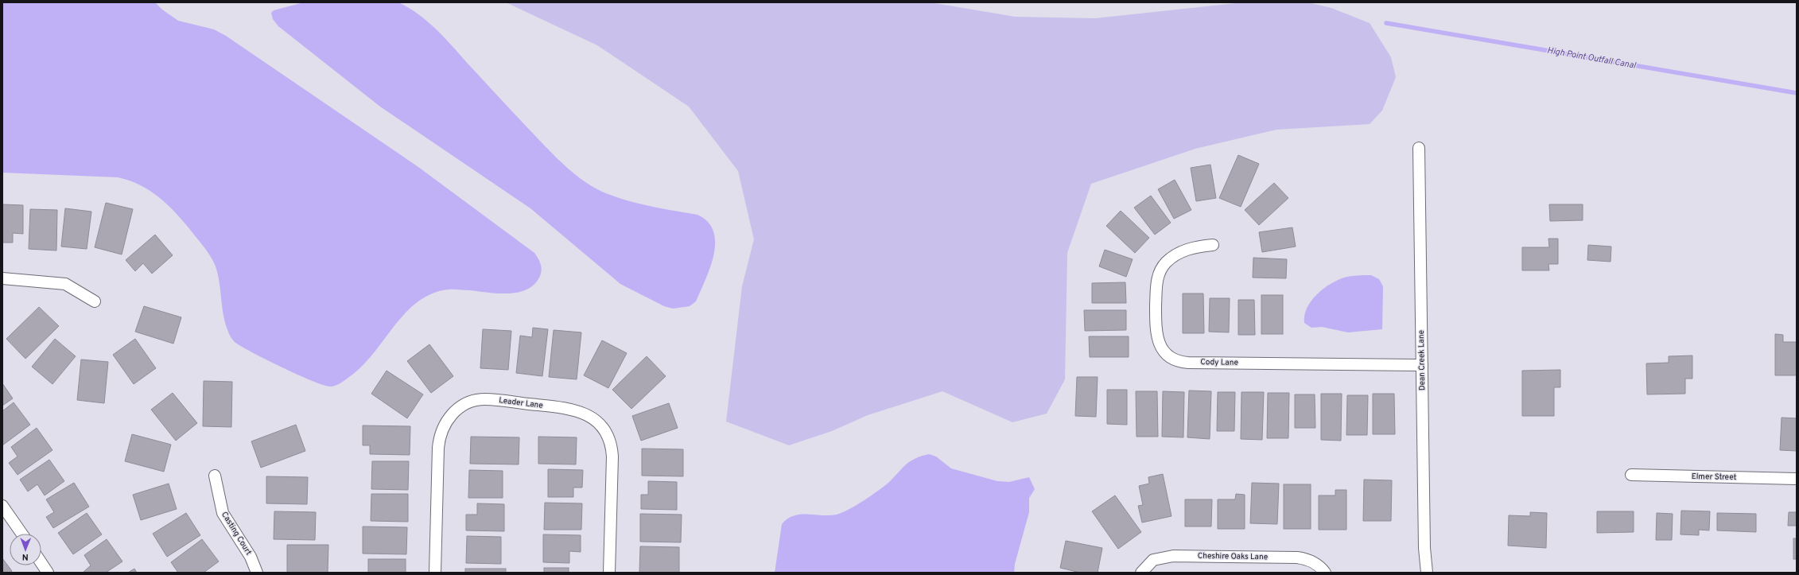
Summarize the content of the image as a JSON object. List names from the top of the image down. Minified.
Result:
{"streets":{"street":["Dean Creek Lane","Cody Lane","Leader Lane","Elmer Street","Casting Court","Cheshire Oaks Lane"]},"crossings":[["Dean Creek Lane","Cody Lane"]],"water":["High Point Outfall Canal"],"north":"bottom"}
